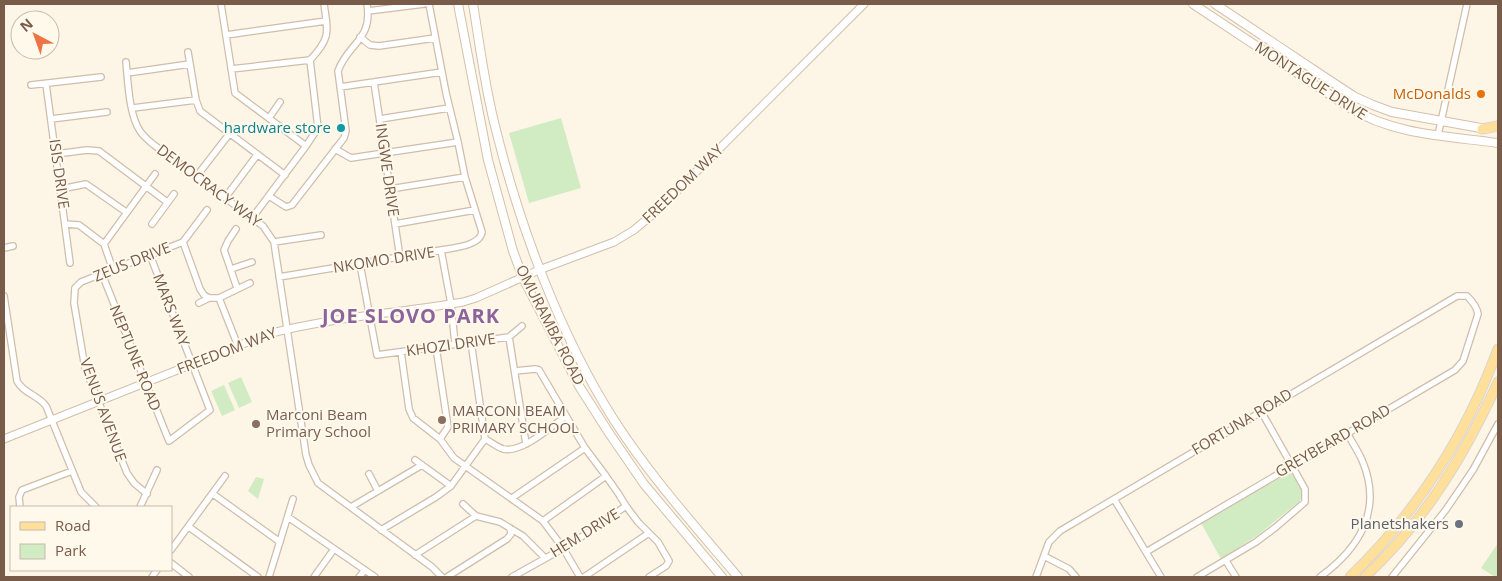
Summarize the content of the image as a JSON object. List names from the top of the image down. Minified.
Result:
{"streets":{"main road":["MONTAGUE DRIVE","OMURAMBA ROAD"],"street":["INGWE DRIVE","ISIS DRIVE","FREEDOM WAY","DEMOCRACY WAY","NKOMO DRIVE","ZEUS DRIVE","MARS WAY","KHOZI DRIVE","NEPTUNE ROAD","VENUS AVENUE","FORTUNA ROAD","GREYBEARD ROAD","HEM DRIVE"]},"crossings":[["INGWE DRIVE","NKOMO DRIVE"],["FREEDOM WAY","MARS WAY"],["FREEDOM WAY","OMURAMBA ROAD"],["FREEDOM WAY","KHOZI DRIVE"],["FREEDOM WAY","NEPTUNE ROAD"],["FREEDOM WAY","VENUS AVENUE"],["ZEUS DRIVE","MARS WAY"],["ZEUS DRIVE","NEPTUNE ROAD"],["ZEUS DRIVE","VENUS AVENUE"],["MARS WAY","NEPTUNE ROAD"],["FORTUNA ROAD","GREYBEARD ROAD"]],"districts":["JOE SLOVO PARK"],"places":["McDonalds","hardware store","MARCONI BEAM PRIMARY SCHOOL","Marconi Beam Primary School","Planetshakers"],"legend":["Road","Park"],"north":"top left"}
